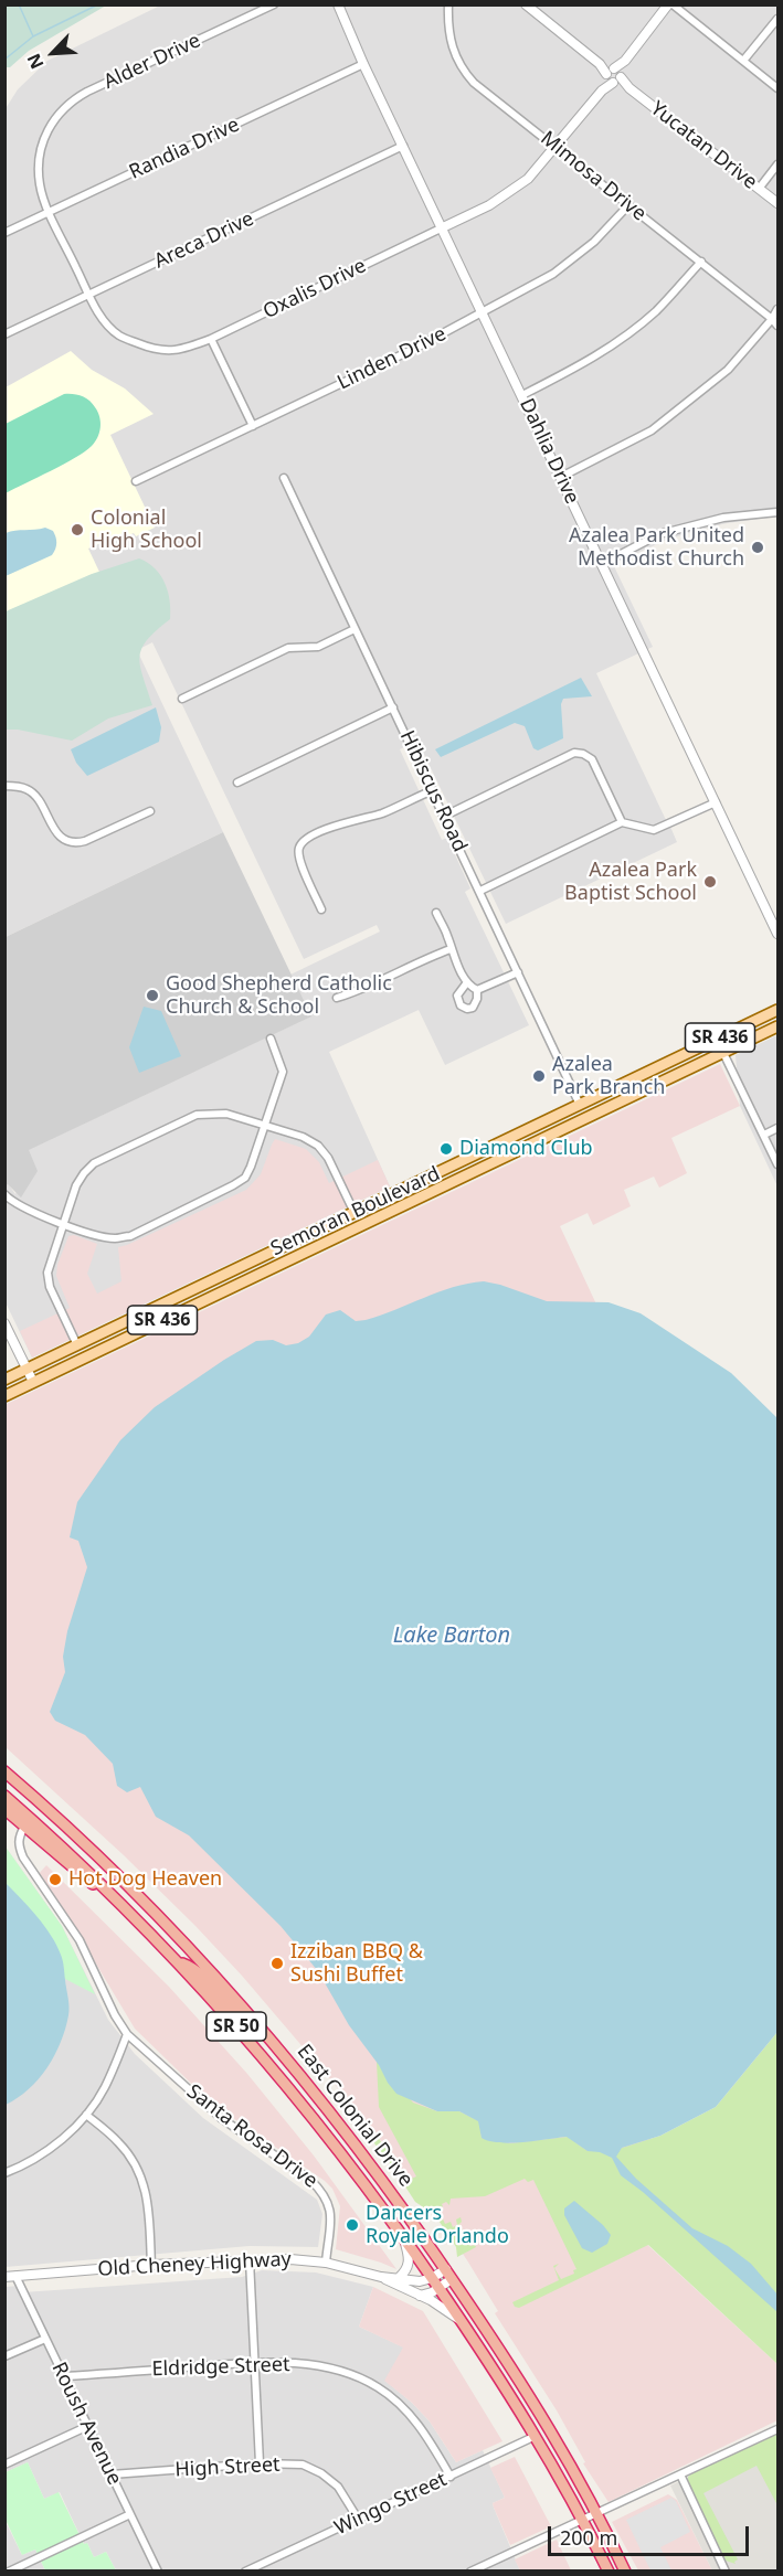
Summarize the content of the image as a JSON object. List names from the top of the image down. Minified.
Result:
{"streets":{"highway":["SR 50","East Colonial Drive"],"main road":["SR 436","Semoran Boulevard"],"street":["Alder Drive","Yucatan Drive","Randia Drive","Mimosa Drive","Areca Drive","Oxalis Drive","Linden Drive","Dahlia Drive","Hibiscus Road","Santa Rosa Drive","Old Cheney Highway","Eldridge Street","Roush Avenue","High Street","Wingo Street"]},"crossings":[["Alder Drive","Randia Drive"],["Alder Drive","Oxalis Drive"],["Yucatan Drive","Oxalis Drive"],["Randia Drive","Oxalis Drive"],["Randia Drive","Dahlia Drive"],["Mimosa Drive","Oxalis Drive"],["Mimosa Drive","Linden Drive"],["Areca Drive","Oxalis Drive"],["Areca Drive","Dahlia Drive"],["Oxalis Drive","Dahlia Drive"],["Linden Drive","Dahlia Drive"],["Hibiscus Road","Semoran Boulevard"],["East Colonial Drive","Old Cheney Highway"],["East Colonial Drive","Wingo Street"],["Santa Rosa Drive","Old Cheney Highway"],["Old Cheney Highway","Roush Avenue"],["Eldridge Street","Roush Avenue"],["Eldridge Street","Wingo Street"],["Roush Avenue","High Street"],["High Street","Wingo Street"]],"water":["Lake Barton"],"places":["Colonial High School","Azalea Park United Methodist Church","Azalea Park Baptist School","Good Shepherd Catholic Church & School","Azalea Park Branch","Diamond Club","Hot Dog Heaven","Izziban BBQ & Sushi Buffet","Dancers Royale Orlando"],"scale_bar":"200 m","north":"bottom left"}
